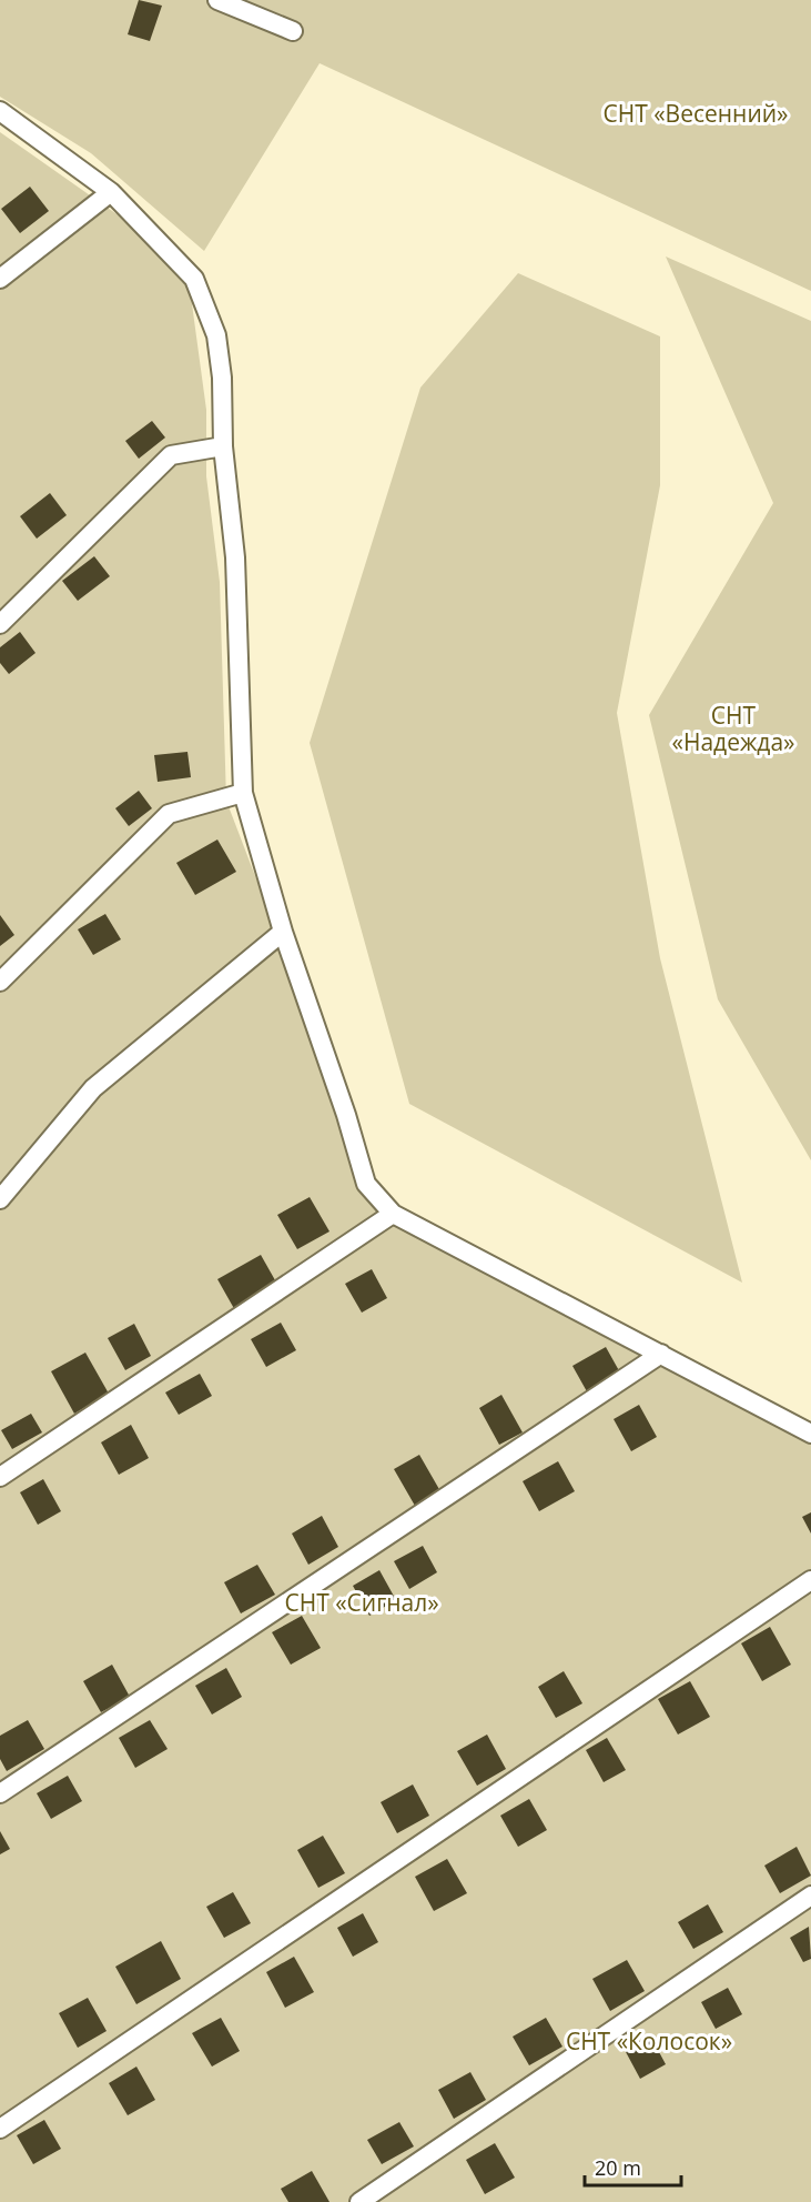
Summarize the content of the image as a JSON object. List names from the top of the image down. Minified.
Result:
{"parks":["СНТ «Весенний»","СНТ «Надежда»","СНТ «Сигнал»","СНТ «Колосок»"],"scale_bar":"20 m"}
